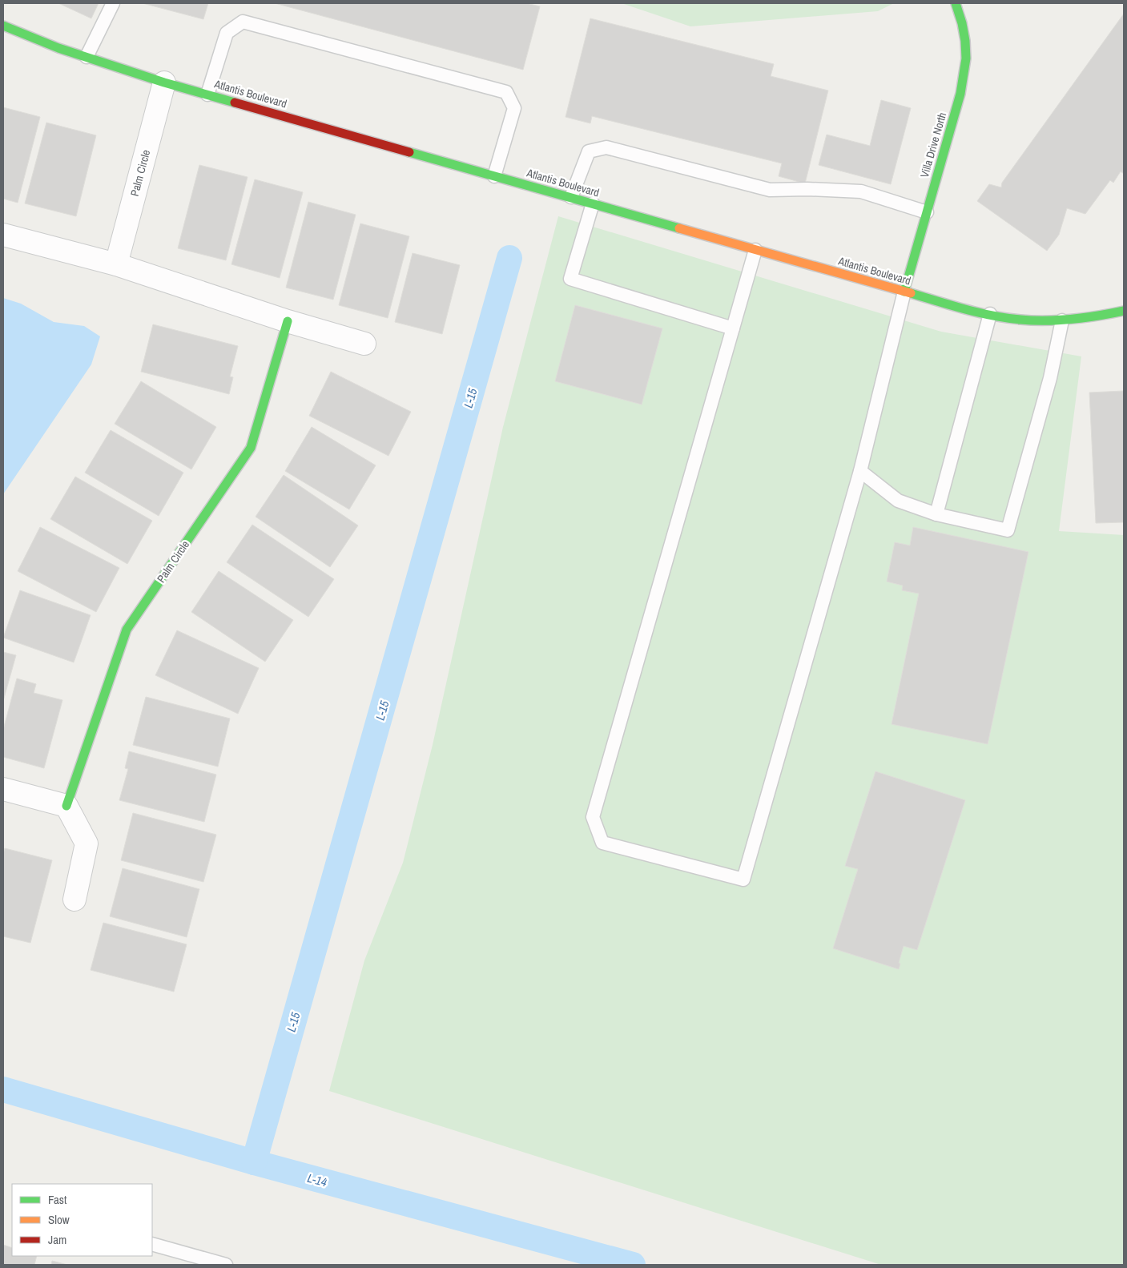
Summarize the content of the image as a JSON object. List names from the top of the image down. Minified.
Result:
{"streets":{"street":["Atlantis Boulevard","Villa Drive North","Palm Circle"]},"crossings":[["Atlantis Boulevard","Villa Drive North"],["Atlantis Boulevard","Palm Circle"]],"water":["L-15","L-14"],"legend":["Fast","Slow","Jam"]}
